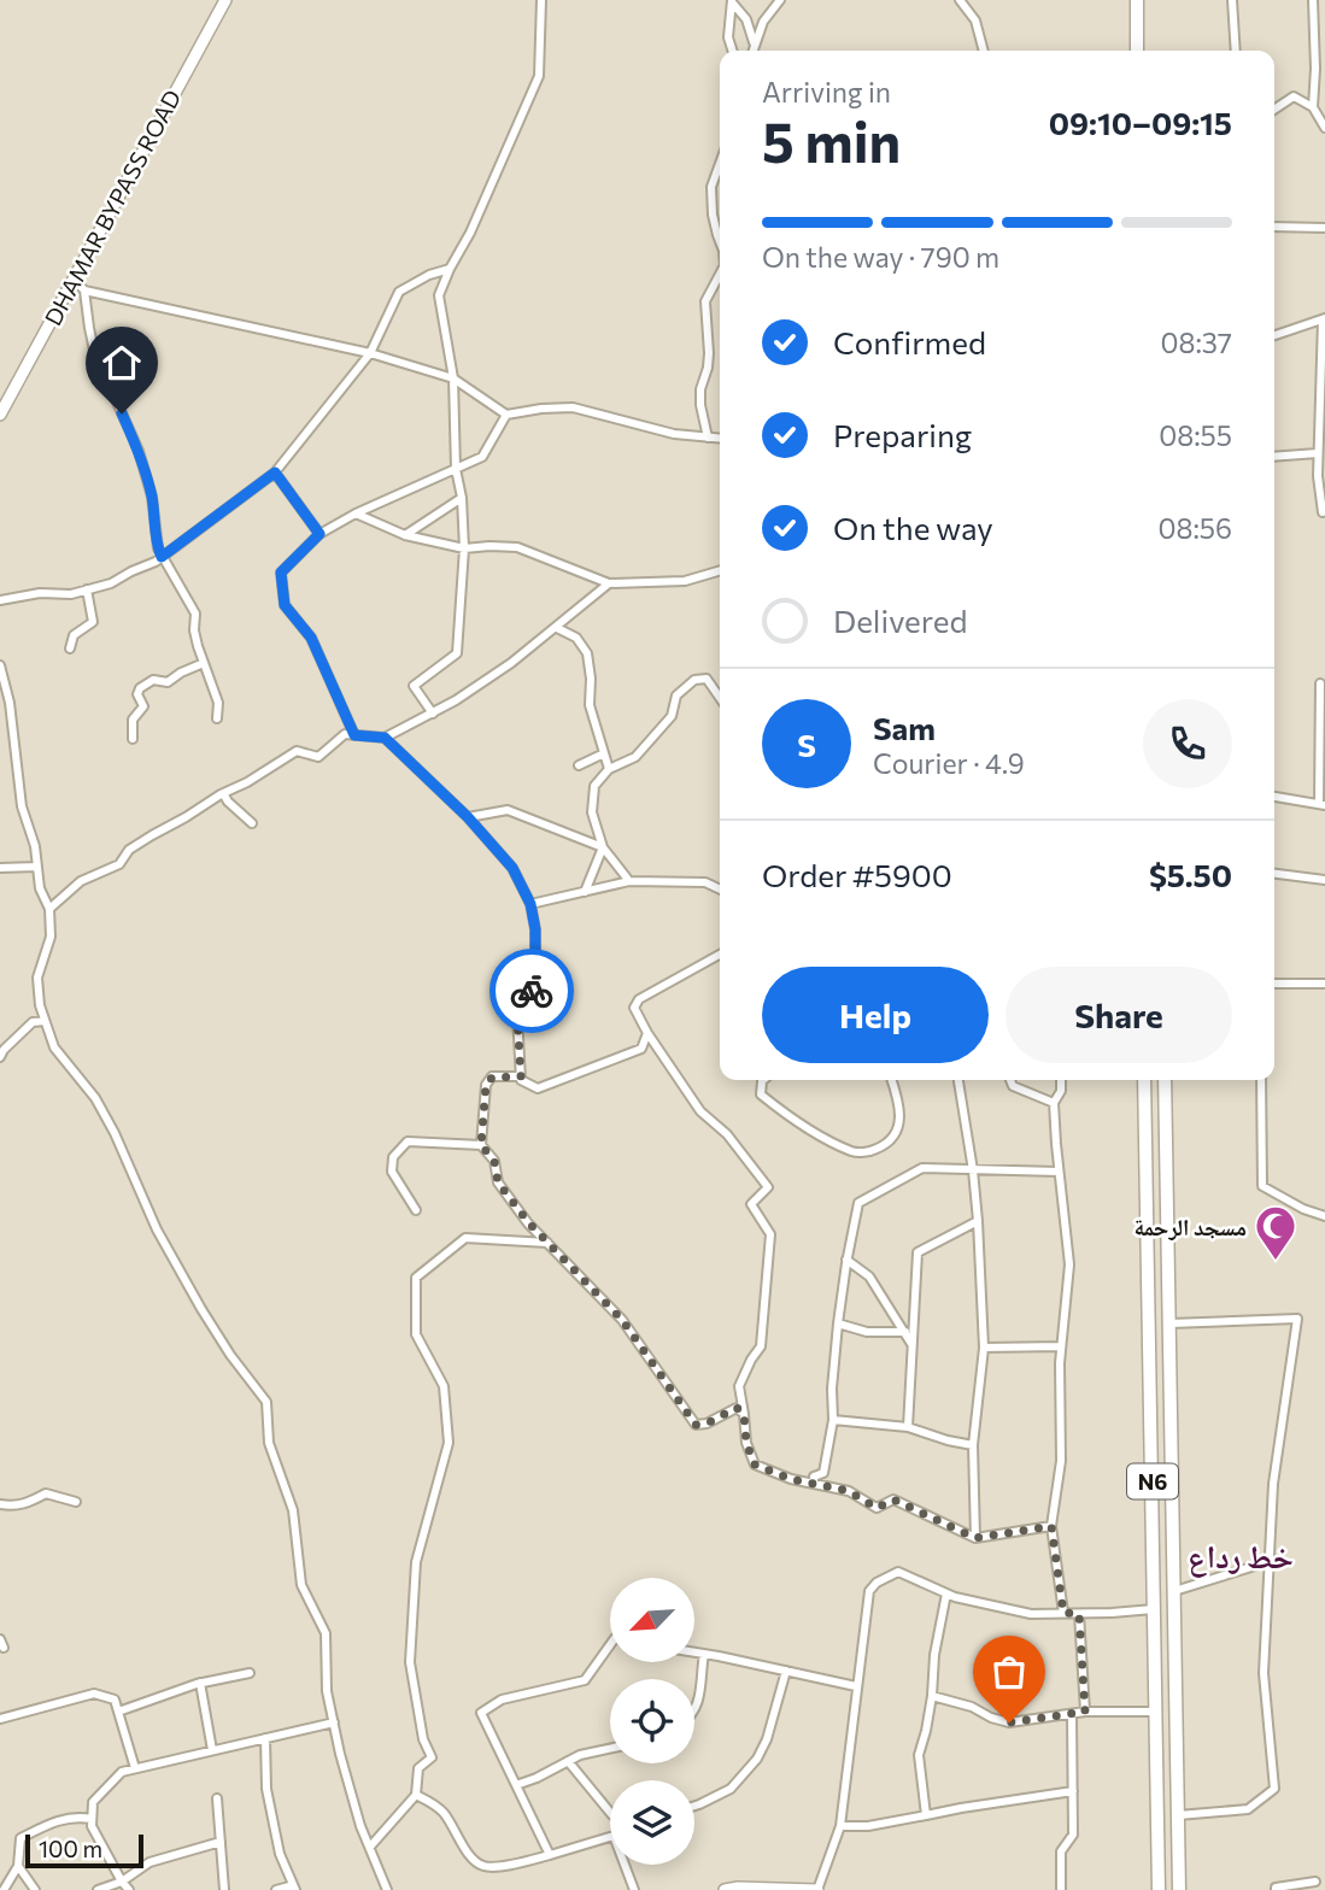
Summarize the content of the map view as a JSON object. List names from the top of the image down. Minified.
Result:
{"streets":{"main road":["DHAMAR BYPASS ROAD","N6"]},"districts":["خط رداع"],"places":{"mosque":["مسجد الرحمة"]},"scale_bar":"100 m","north":"bottom left","page":{"heading":["5 min","Arriving in","09:10–09:15"],"panel":["Sam","Courier · 4.9","Order #5900","$5.50"],"bar":"On the way · 790 m","list":[["Confirmed","08:37"],["Preparing","08:55"],["On the way","08:56"],"Delivered"],"round":"S","buttons":["Help","Share"],"scale":"100 m"}}
